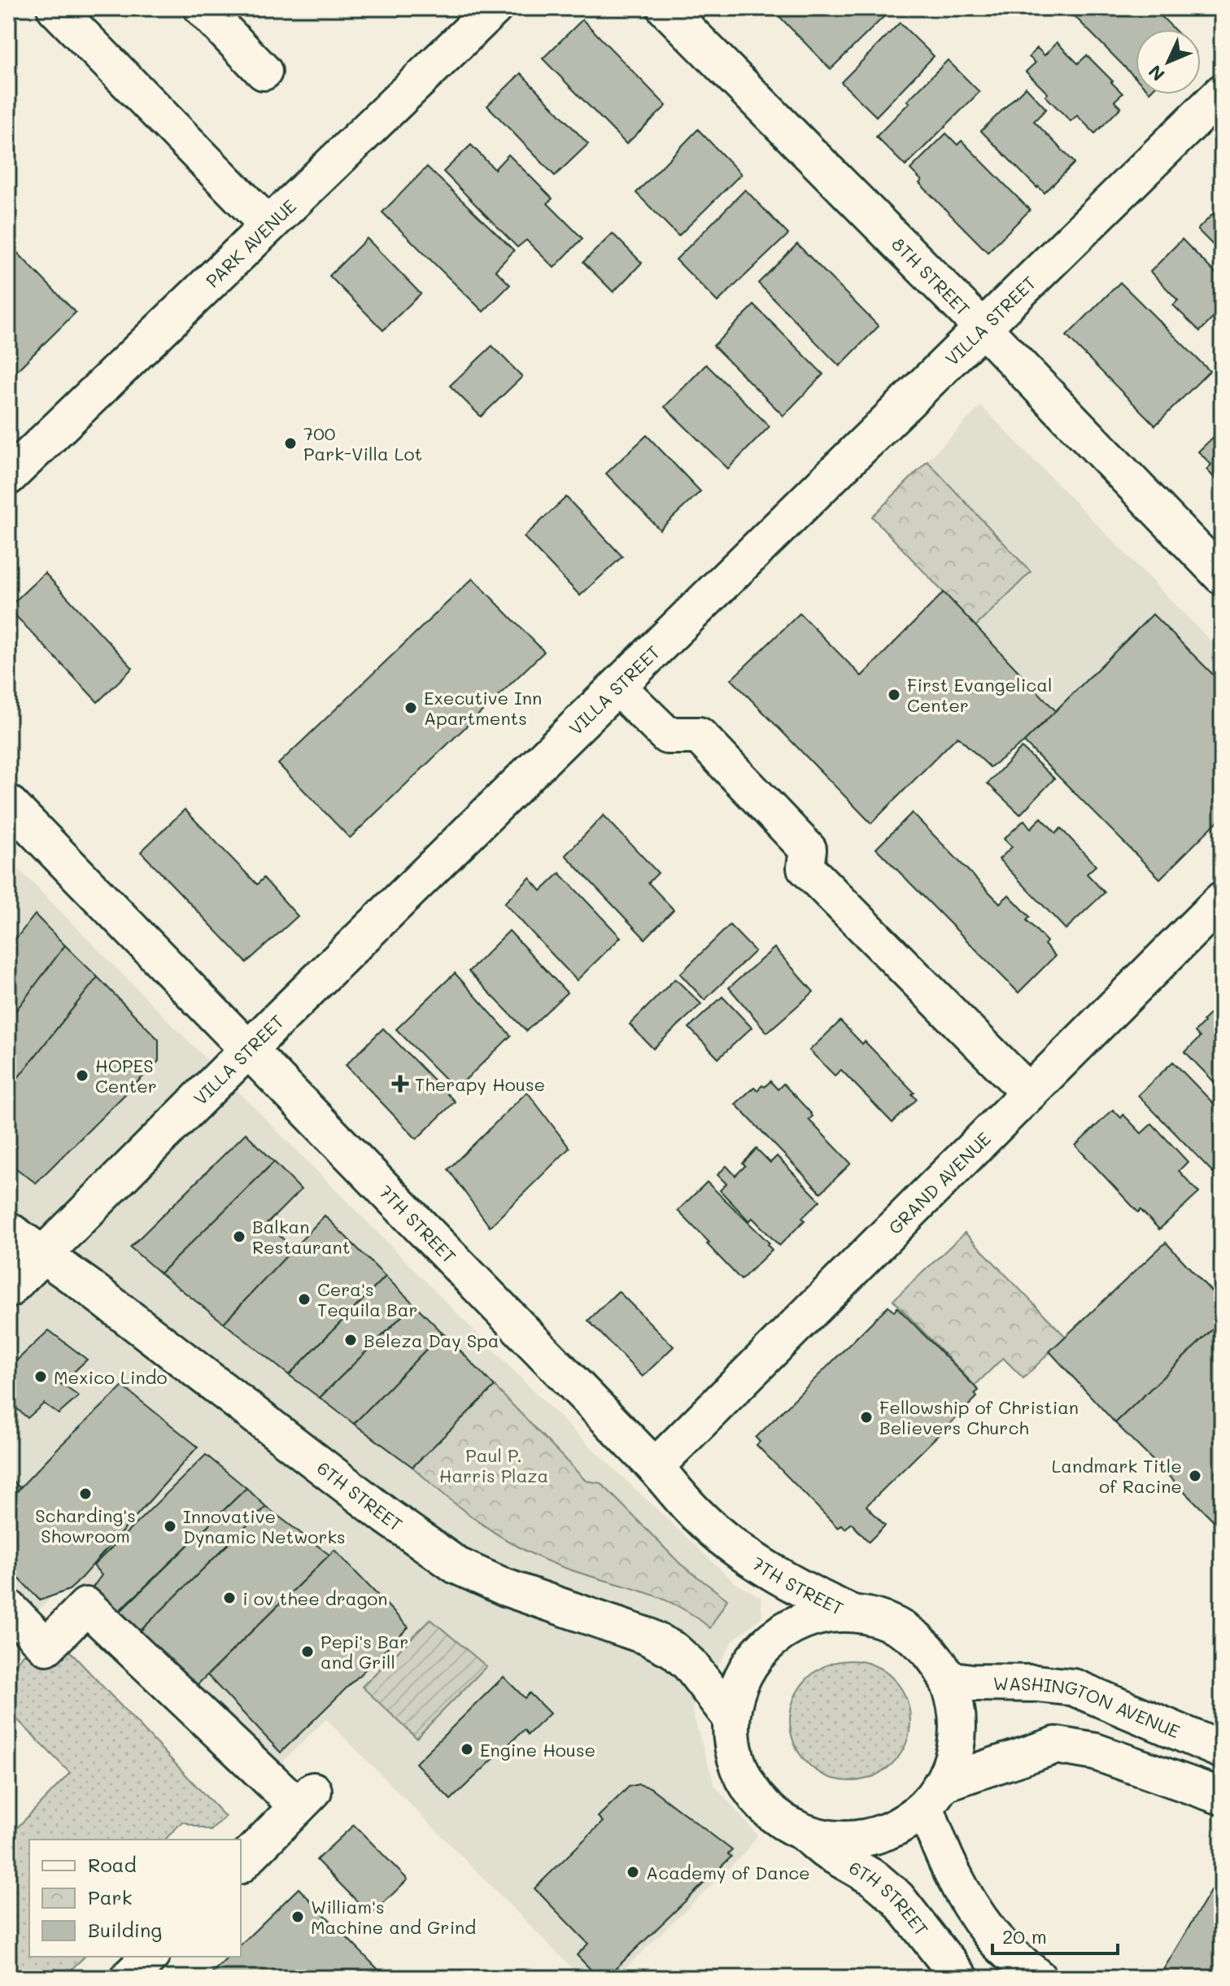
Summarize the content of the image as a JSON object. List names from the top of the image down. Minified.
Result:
{"streets":{"street":["PARK AVENUE","8TH STREET","VILLA STREET","GRAND AVENUE","7TH STREET","6TH STREET","WASHINGTON AVENUE"]},"crossings":[["8TH STREET","VILLA STREET"],["VILLA STREET","7TH STREET"],["VILLA STREET","6TH STREET"],["GRAND AVENUE","7TH STREET"],["7TH STREET","6TH STREET"],["7TH STREET","WASHINGTON AVENUE"],["6TH STREET","WASHINGTON AVENUE"]],"parks":["Paul P. Harris Plaza"],"places":{"other":["700 Park-Villa Lot","First Evangelical Center","Executive Inn Apartments","HOPES Center","Balkan Restaurant","Cera's Tequila Bar","Beleza Day Spa","Mexico Lindo","Fellowship of Christian Believers Church","Landmark Title of Racine","Scharding's Showroom","Innovative Dynamic Networks","i ov thee dragon","Pepi's Bar and Grill","Engine House","Academy of Dance","William's Machine and Grind"],"health":["Therapy House"]},"legend":["Road","Park","Building"],"scale_bar":"20 m","north":"bottom left"}
